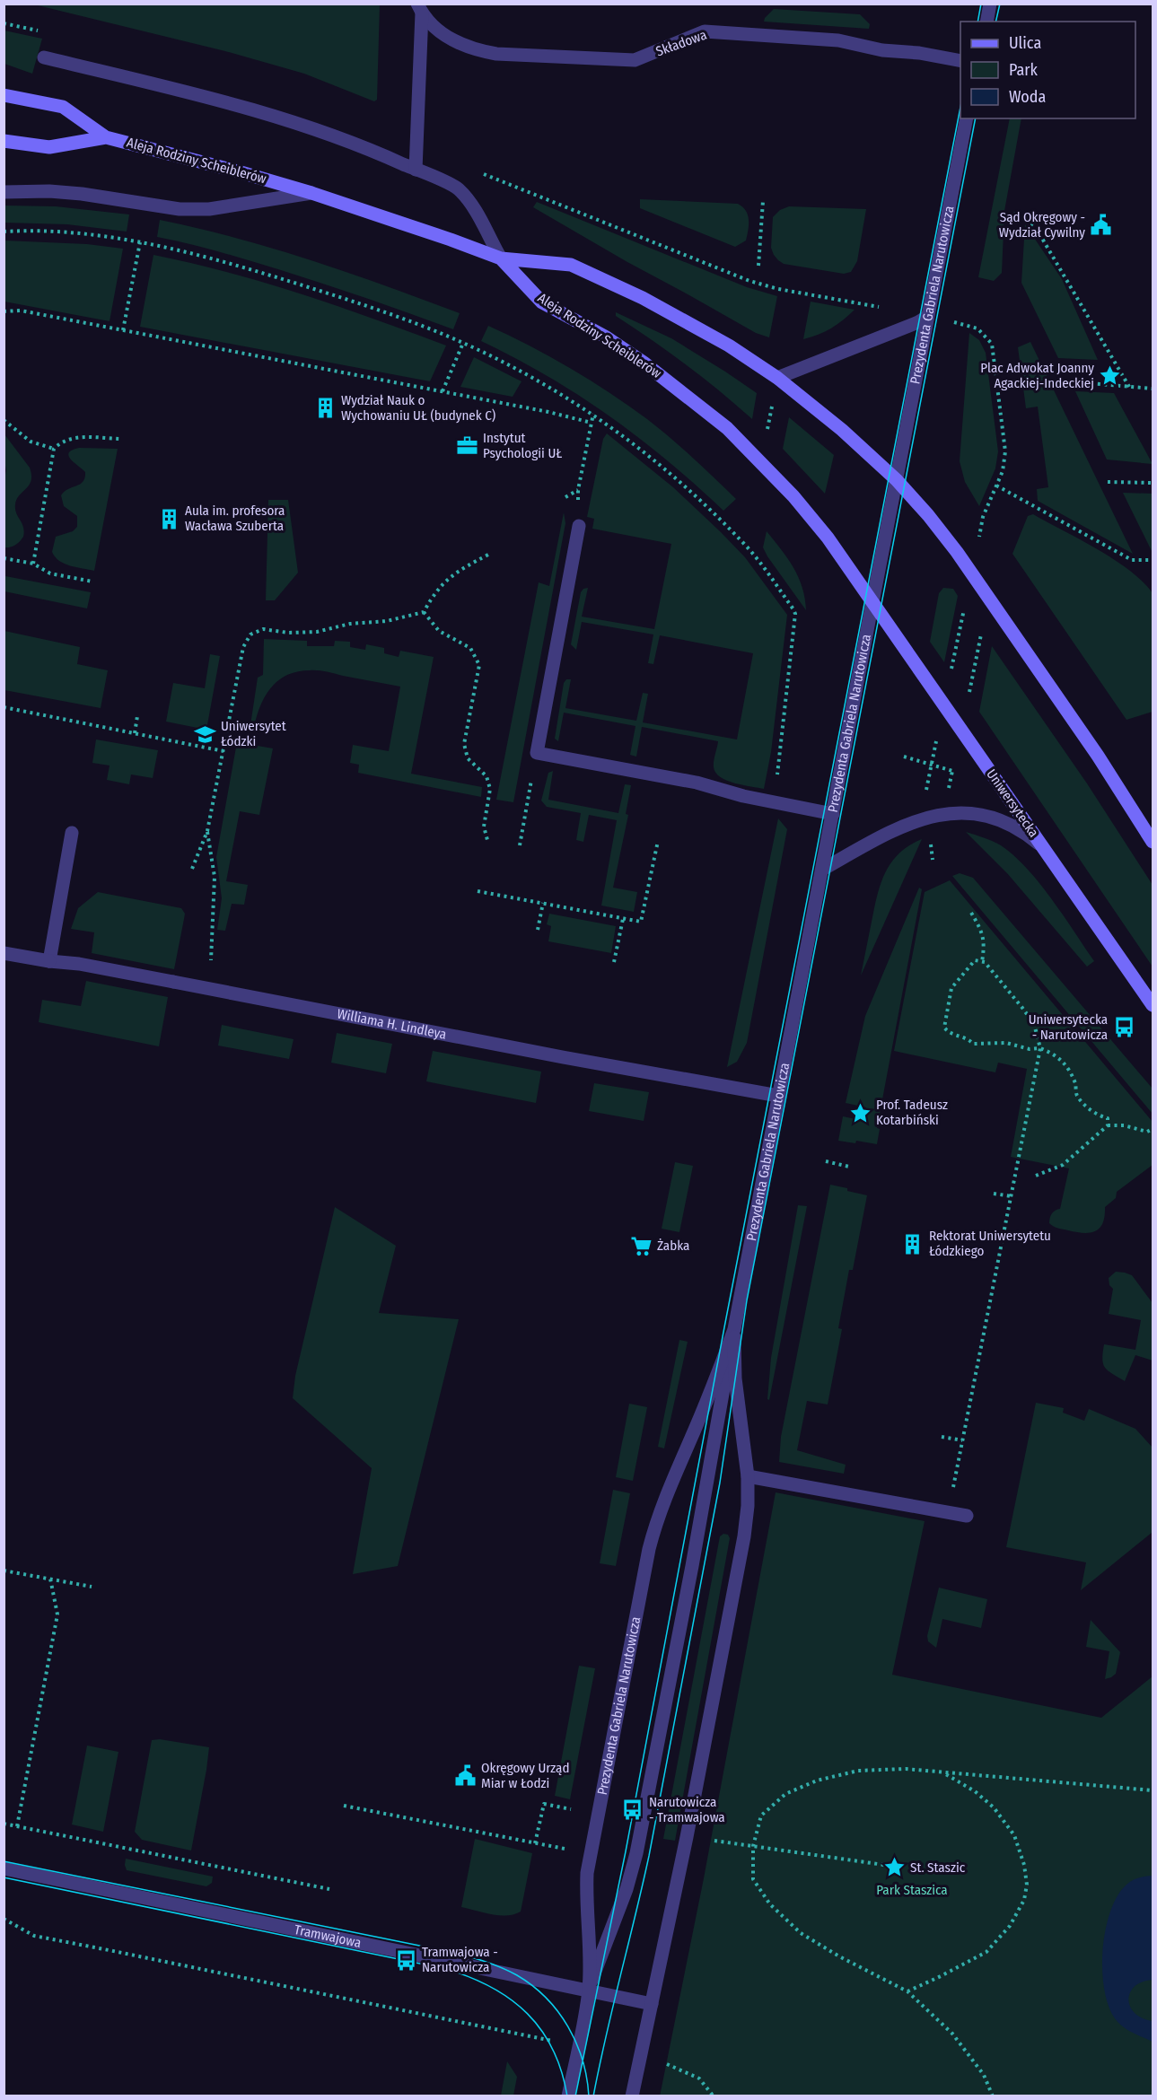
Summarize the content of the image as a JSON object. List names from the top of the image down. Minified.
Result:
{"streets":{"main road":["Aleja Rodziny Scheiblerów","Uniwersytecka"],"street":["Składowa","Prezydenta Gabriela Narutowicza","Williama H. Lindleya","Tramwajowa"]},"crossings":[["Aleja Rodziny Scheiblerów","Prezydenta Gabriela Narutowicza"],["Aleja Rodziny Scheiblerów","Uniwersytecka"],["Prezydenta Gabriela Narutowicza","Uniwersytecka"],["Prezydenta Gabriela Narutowicza","Williama H. Lindleya"],["Prezydenta Gabriela Narutowicza","Tramwajowa"]],"parks":["Park Staszica"],"places":{"public building":["Sąd Okręgowy - Wydział Cywilny","Okręgowy Urząd Miar w Łodzi"],"place":["Plac Adwokat Joanny Agackiej-Indeckiej","Prof. Tadeusz Kotarbiński","St. Staszic"],"building":["Wydział Nauk o Wychowaniu UŁ (budynek C)","Aula im. profesora Wacława Szuberta","Rektorat Uniwersytetu Łódzkiego"],"office":["Instytut Psychologii UŁ"],"school or university":["Uniwersytet Łódzki"],"bus stop":["Uniwersytecka - Narutowicza","Narutowicza - Tramwajowa","Tramwajowa - Narutowicza"],"supermarket":["Żabka"]},"legend":["Ulica","Park","Woda"]}
